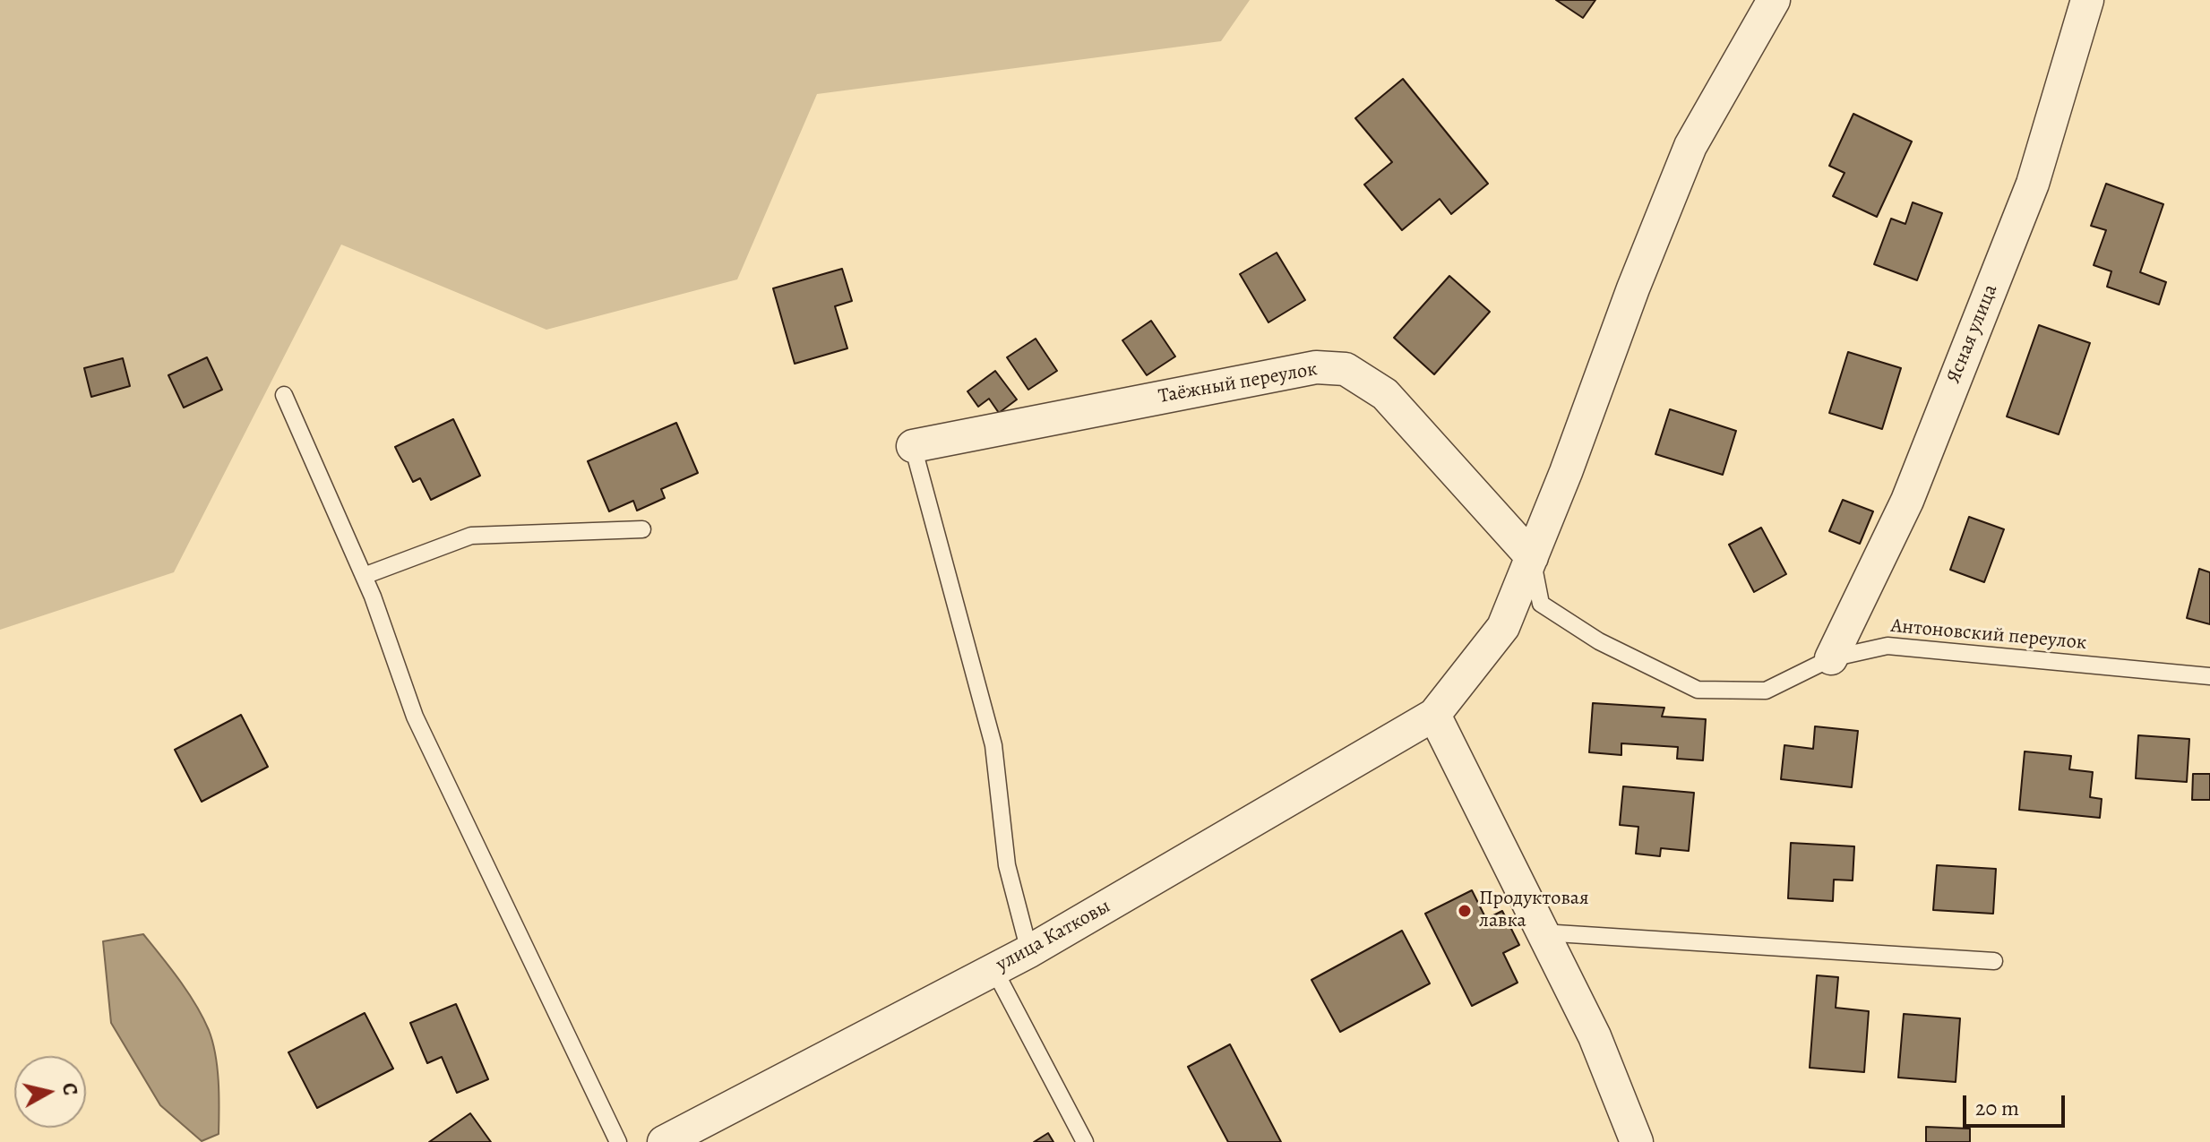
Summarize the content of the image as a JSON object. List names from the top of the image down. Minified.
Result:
{"streets":{"street":["Ясная улица","Таёжный переулок","улица Катковы"],"lane":["Антоновский переулок"]},"crossings":[["Ясная улица","Антоновский переулок"],["Таёжный переулок","Антоновский переулок"]],"places":["Продуктовая лавка"],"scale_bar":"20 m","north":"right"}
